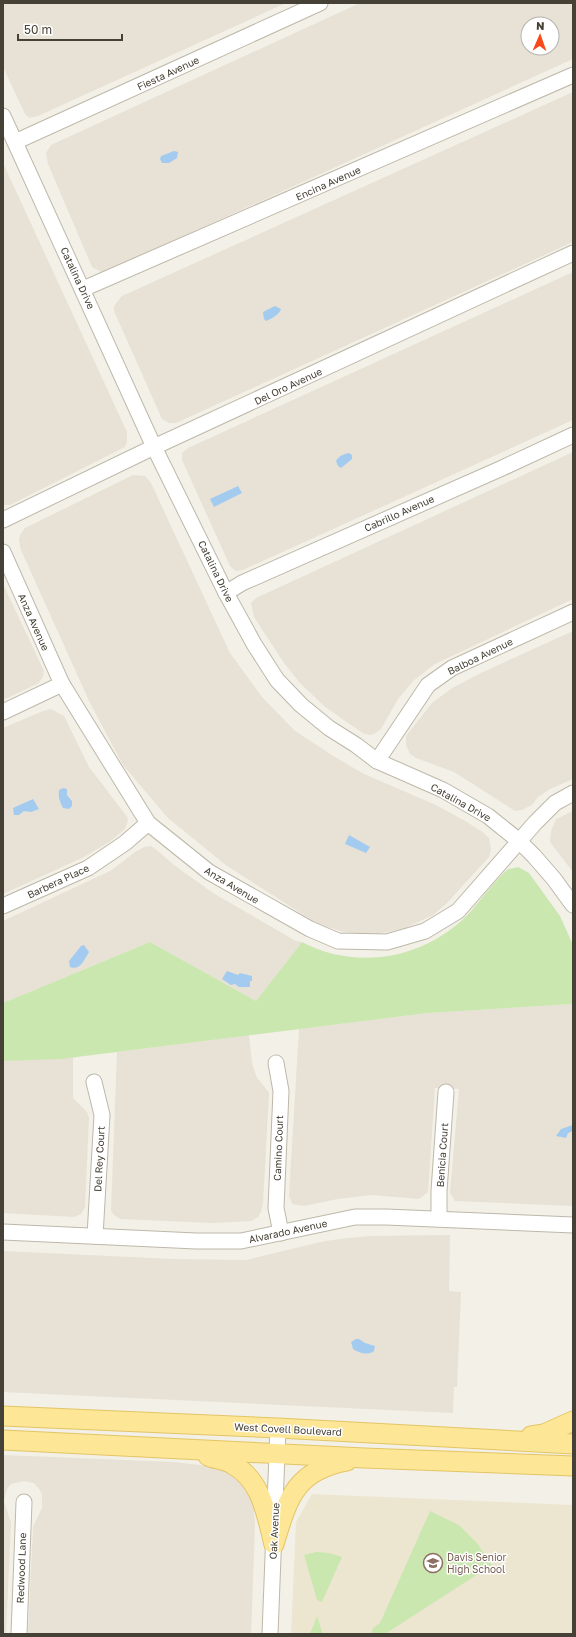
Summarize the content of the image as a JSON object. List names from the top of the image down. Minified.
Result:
{"streets":{"main road":["West Covell Boulevard"],"street":["Fiesta Avenue","Encina Avenue","Catalina Drive","Del Oro Avenue","Cabrillo Avenue","Anza Avenue","Balboa Avenue","Barbera Place","Camino Court","Benicia Court","Del Rey Court","Alvarado Avenue","Oak Avenue","Redwood Lane"]},"crossings":[["Fiesta Avenue","Catalina Drive"],["Encina Avenue","Catalina Drive"],["Catalina Drive","Del Oro Avenue"],["Catalina Drive","Cabrillo Avenue"],["Catalina Drive","Anza Avenue"],["Catalina Drive","Balboa Avenue"],["Anza Avenue","Barbera Place"],["Camino Court","Alvarado Avenue"],["Benicia Court","Alvarado Avenue"],["Del Rey Court","Alvarado Avenue"],["West Covell Boulevard","Oak Avenue"]],"places":{"school or university":["Davis Senior High School"]},"scale_bar":"50 m","north":"top"}
